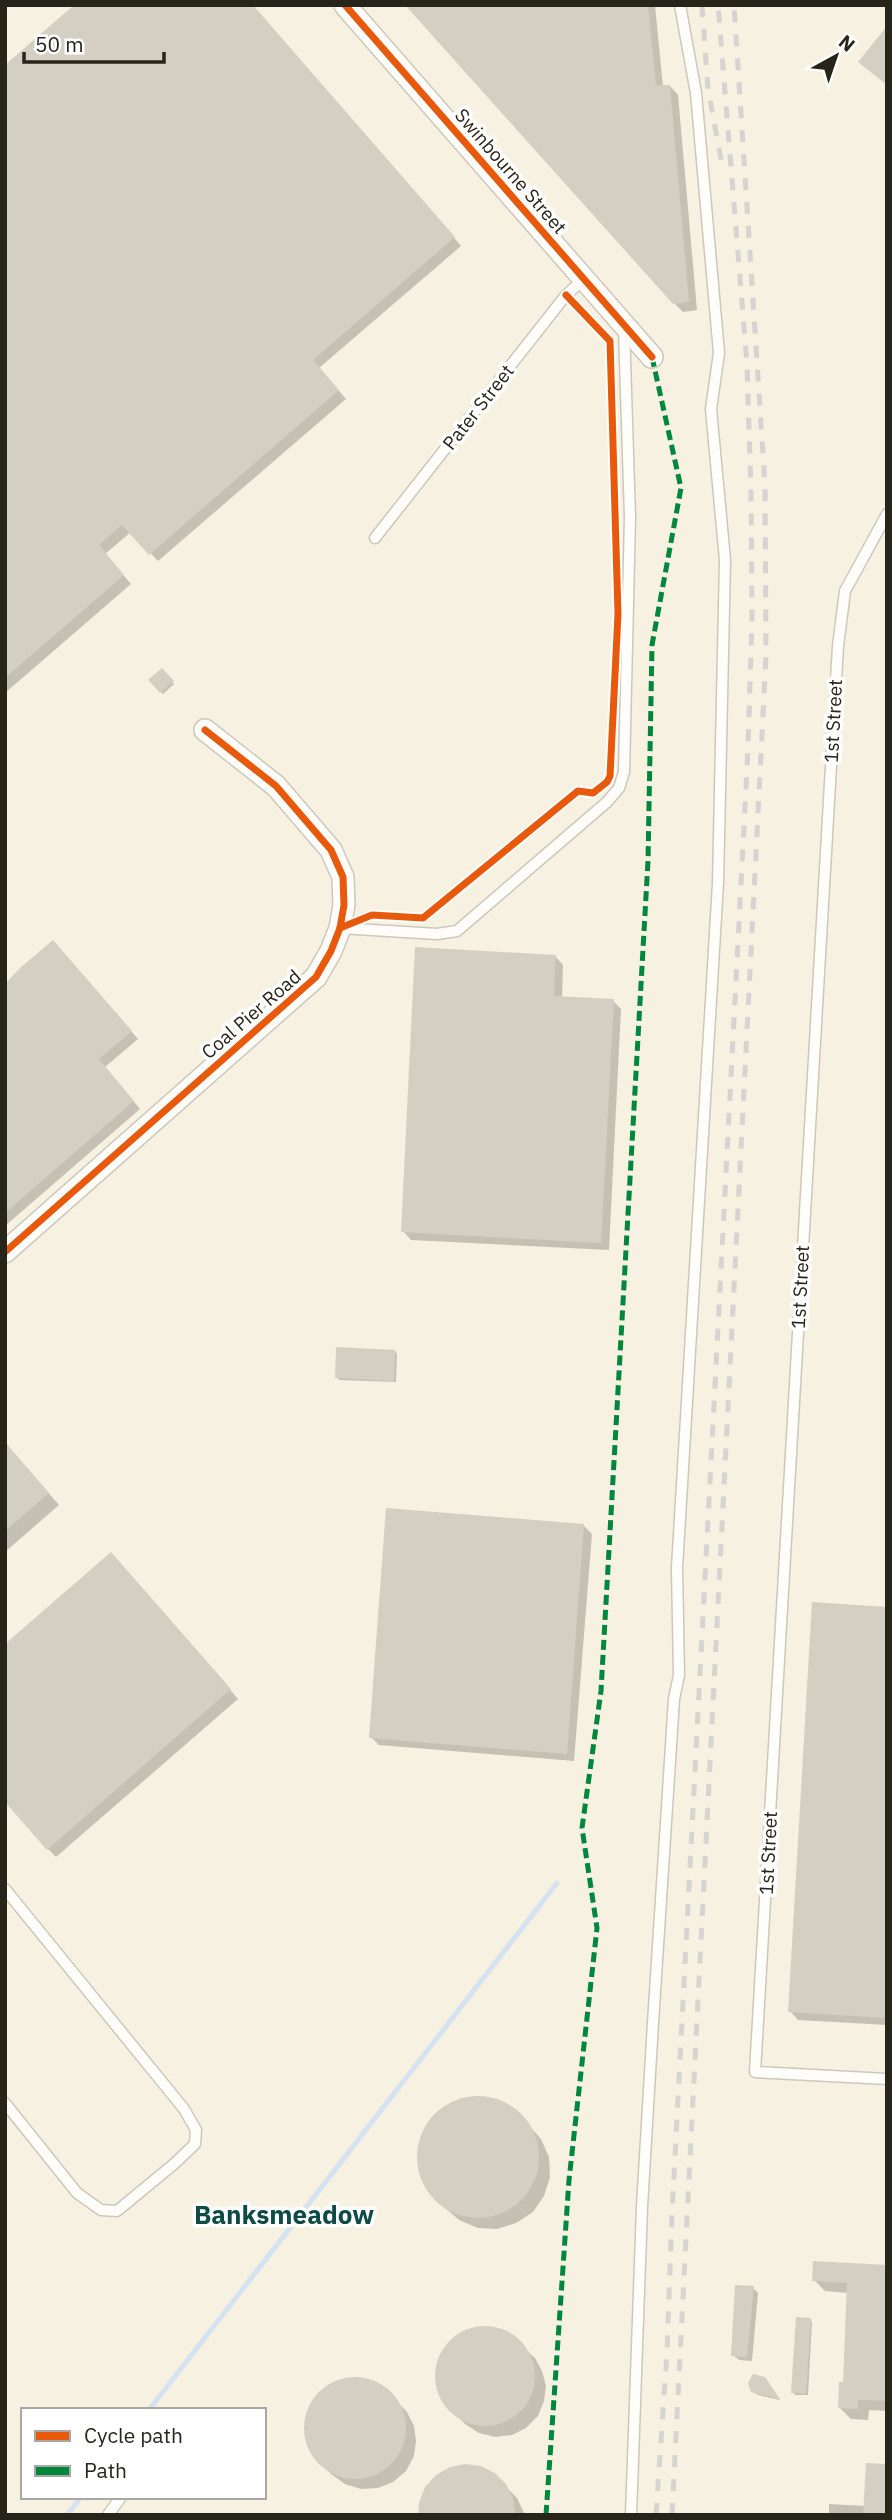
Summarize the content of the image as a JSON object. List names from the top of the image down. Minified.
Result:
{"streets":{"street":["Swinbourne Street","Coal Pier Road"],"lane":["Pater Street","1st Street"]},"crossings":[["Swinbourne Street","Pater Street"]],"districts":["Banksmeadow"],"legend":["Cycle path","Path"],"scale_bar":"50 m","north":"top right"}
